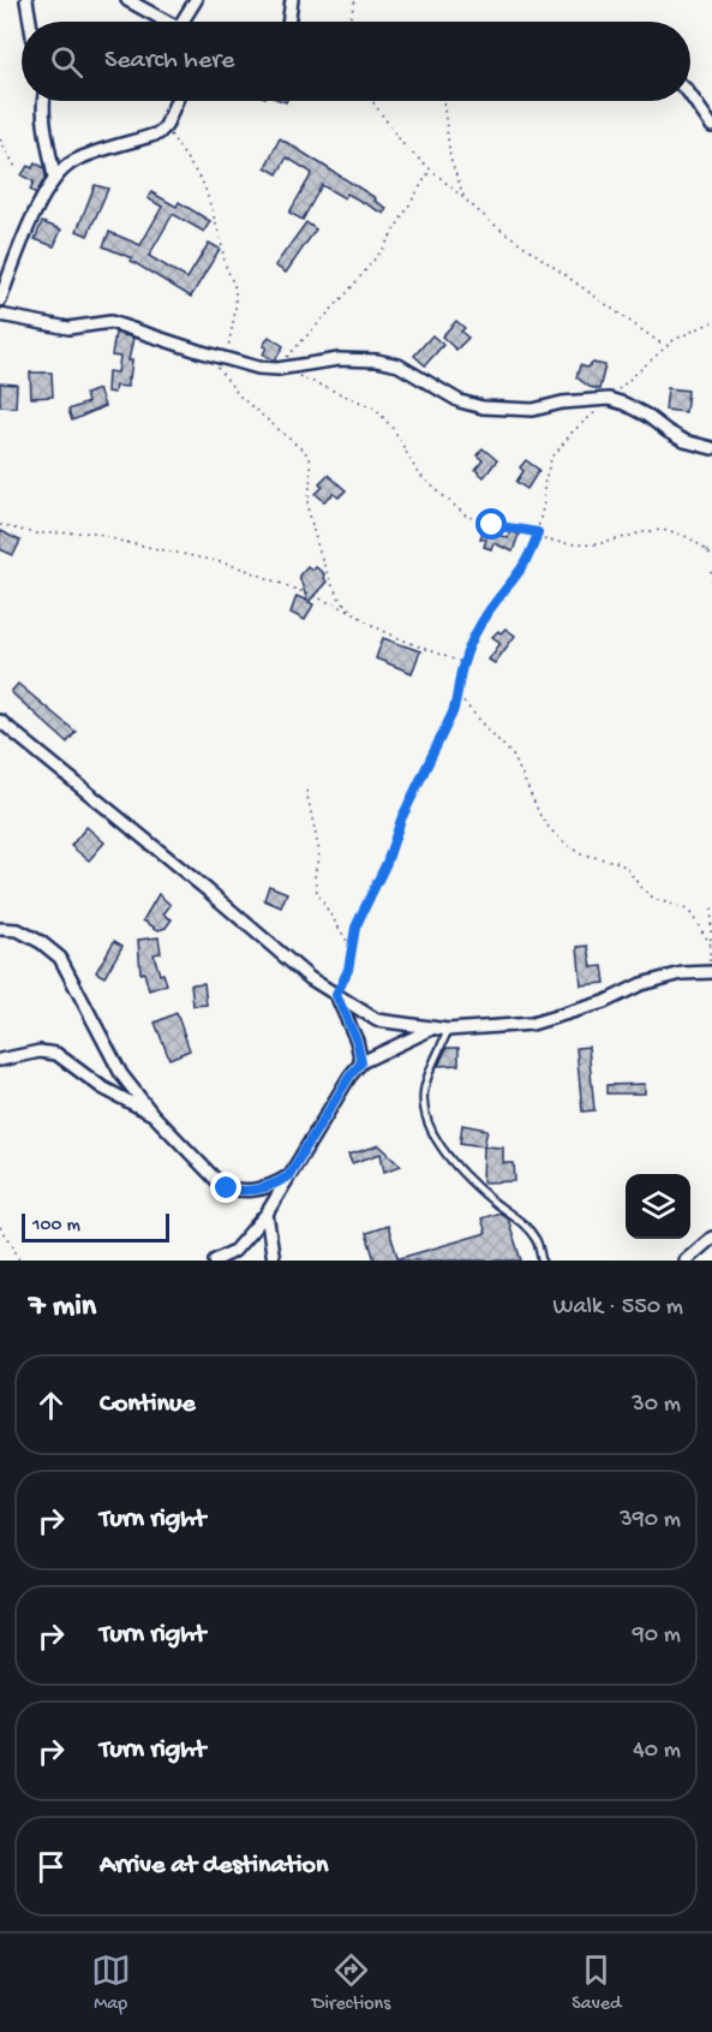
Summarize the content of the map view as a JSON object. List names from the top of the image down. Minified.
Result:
{"scale_bar":"100 m","page":{"search":"Search here","scale":"100 m","heading":["7 min","Walk · 550 m"],"list":[["Continue","30 m"],["Turn right","390 m"],["Turn right","90 m"],["Turn right","40 m"],"Arrive at destination"],"nav":["Map","Directions","Saved"]}}
